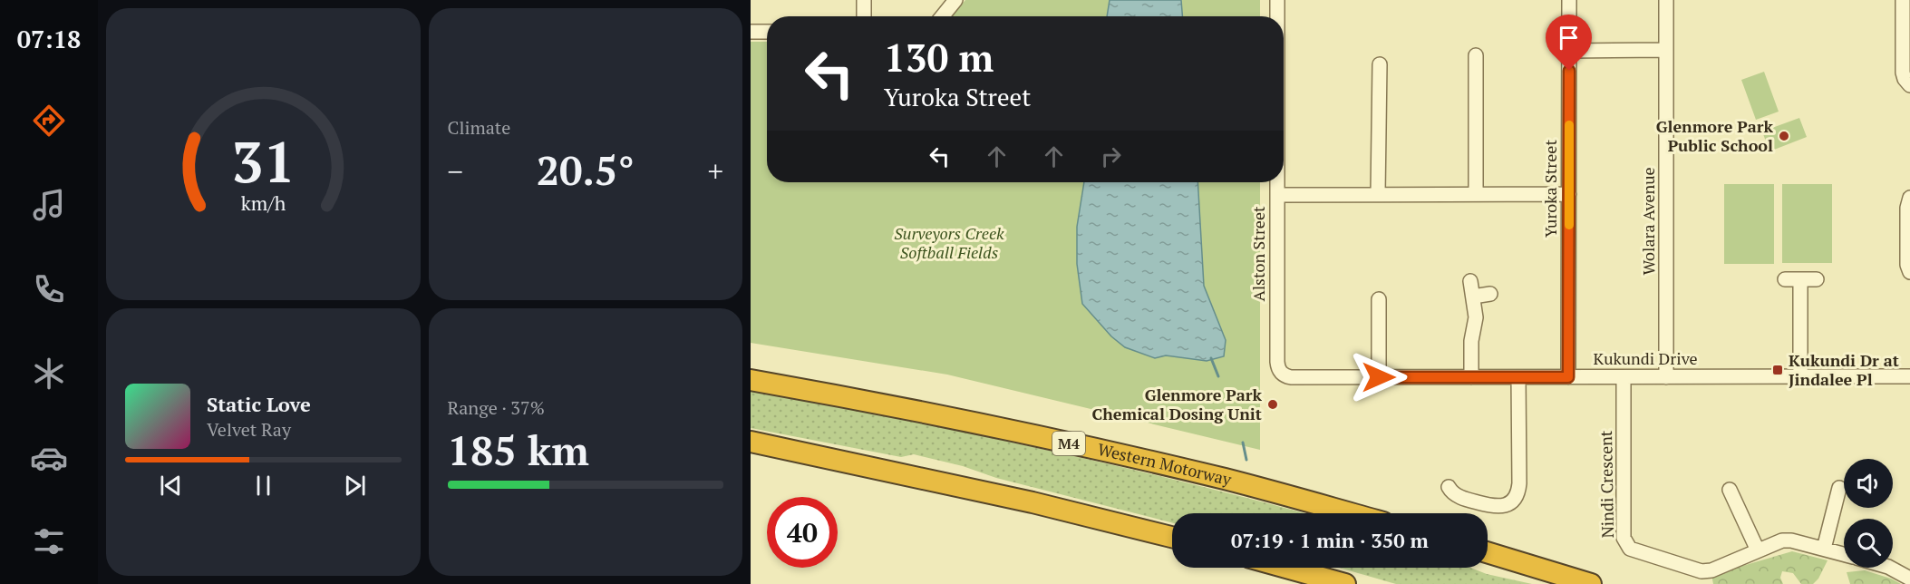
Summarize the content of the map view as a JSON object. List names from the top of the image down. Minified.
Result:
{"streets":{"highway":["M4","Western Motorway"],"street":["Yuroka Street","Wolara Avenue","Alston Street","Kukundi Drive","Nindi Crescent"]},"crossings":[["Yuroka Street","Kukundi Drive"],["Wolara Avenue","Kukundi Drive"],["Alston Street","Kukundi Drive"],["Kukundi Drive","Nindi Crescent"]],"parks":["Surveyors Creek Softball Fields"],"places":{"other":["Glenmore Park Public School","Glenmore Park Chemical Dosing Unit"],"transit":["Kukundi Dr at Jindalee Pl"]},"page":{"tabs":"07:18","tile":["Climate",["Range · 37%","185 km"]],"turn":["130 m","Yuroka Street"],"heat":["−","20.5°","+"],"song":["Static Love","Velvet Ray"],"limit":"40","trip":"07:19 · 1 min · 350 m","gauge":["31","km/h"]}}
